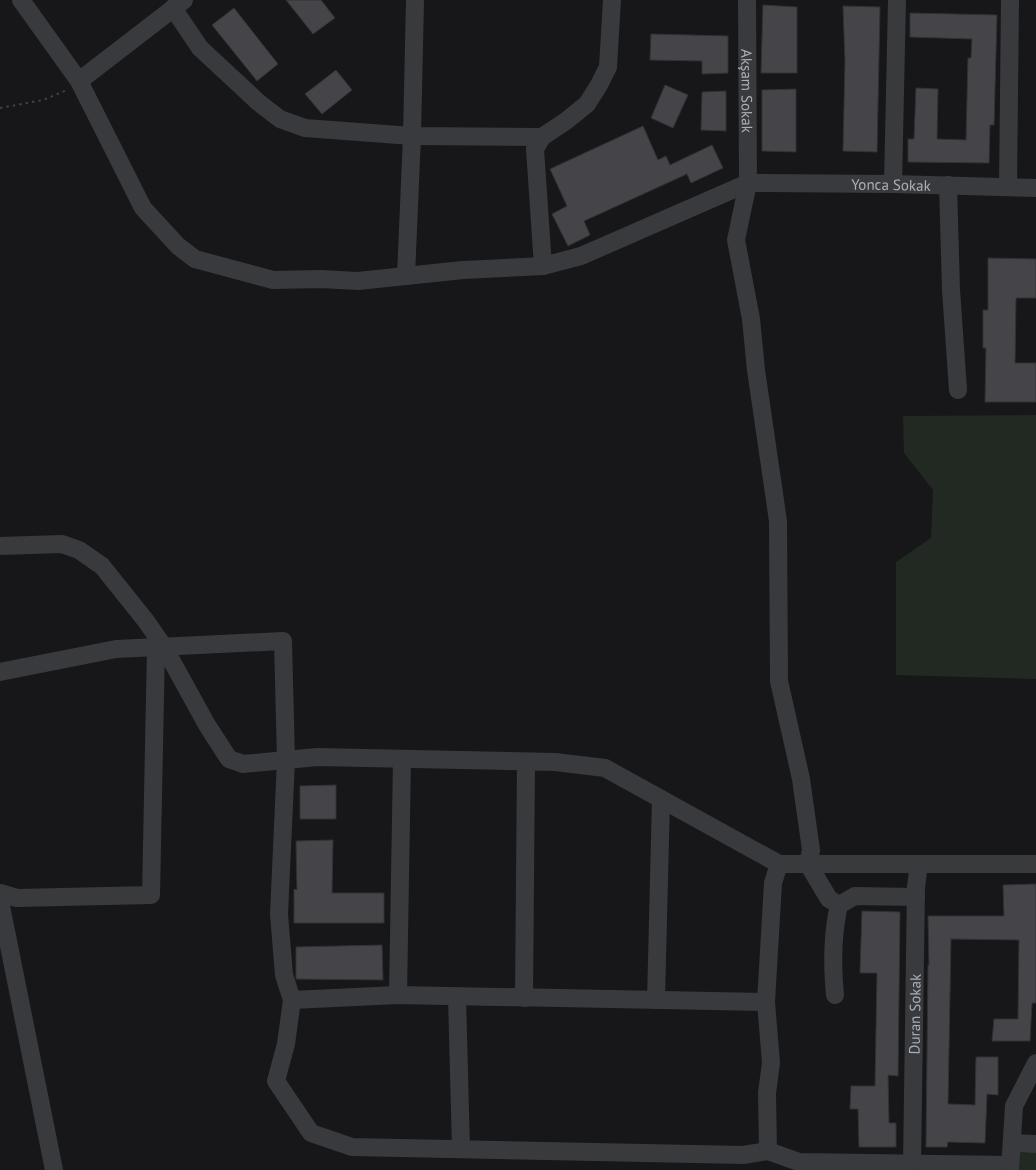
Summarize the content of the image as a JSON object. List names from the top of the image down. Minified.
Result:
{"streets":{"street":["Akşam Sokak","Yonca Sokak","Duran Sokak"]},"crossings":[["Akşam Sokak","Yonca Sokak"]]}
